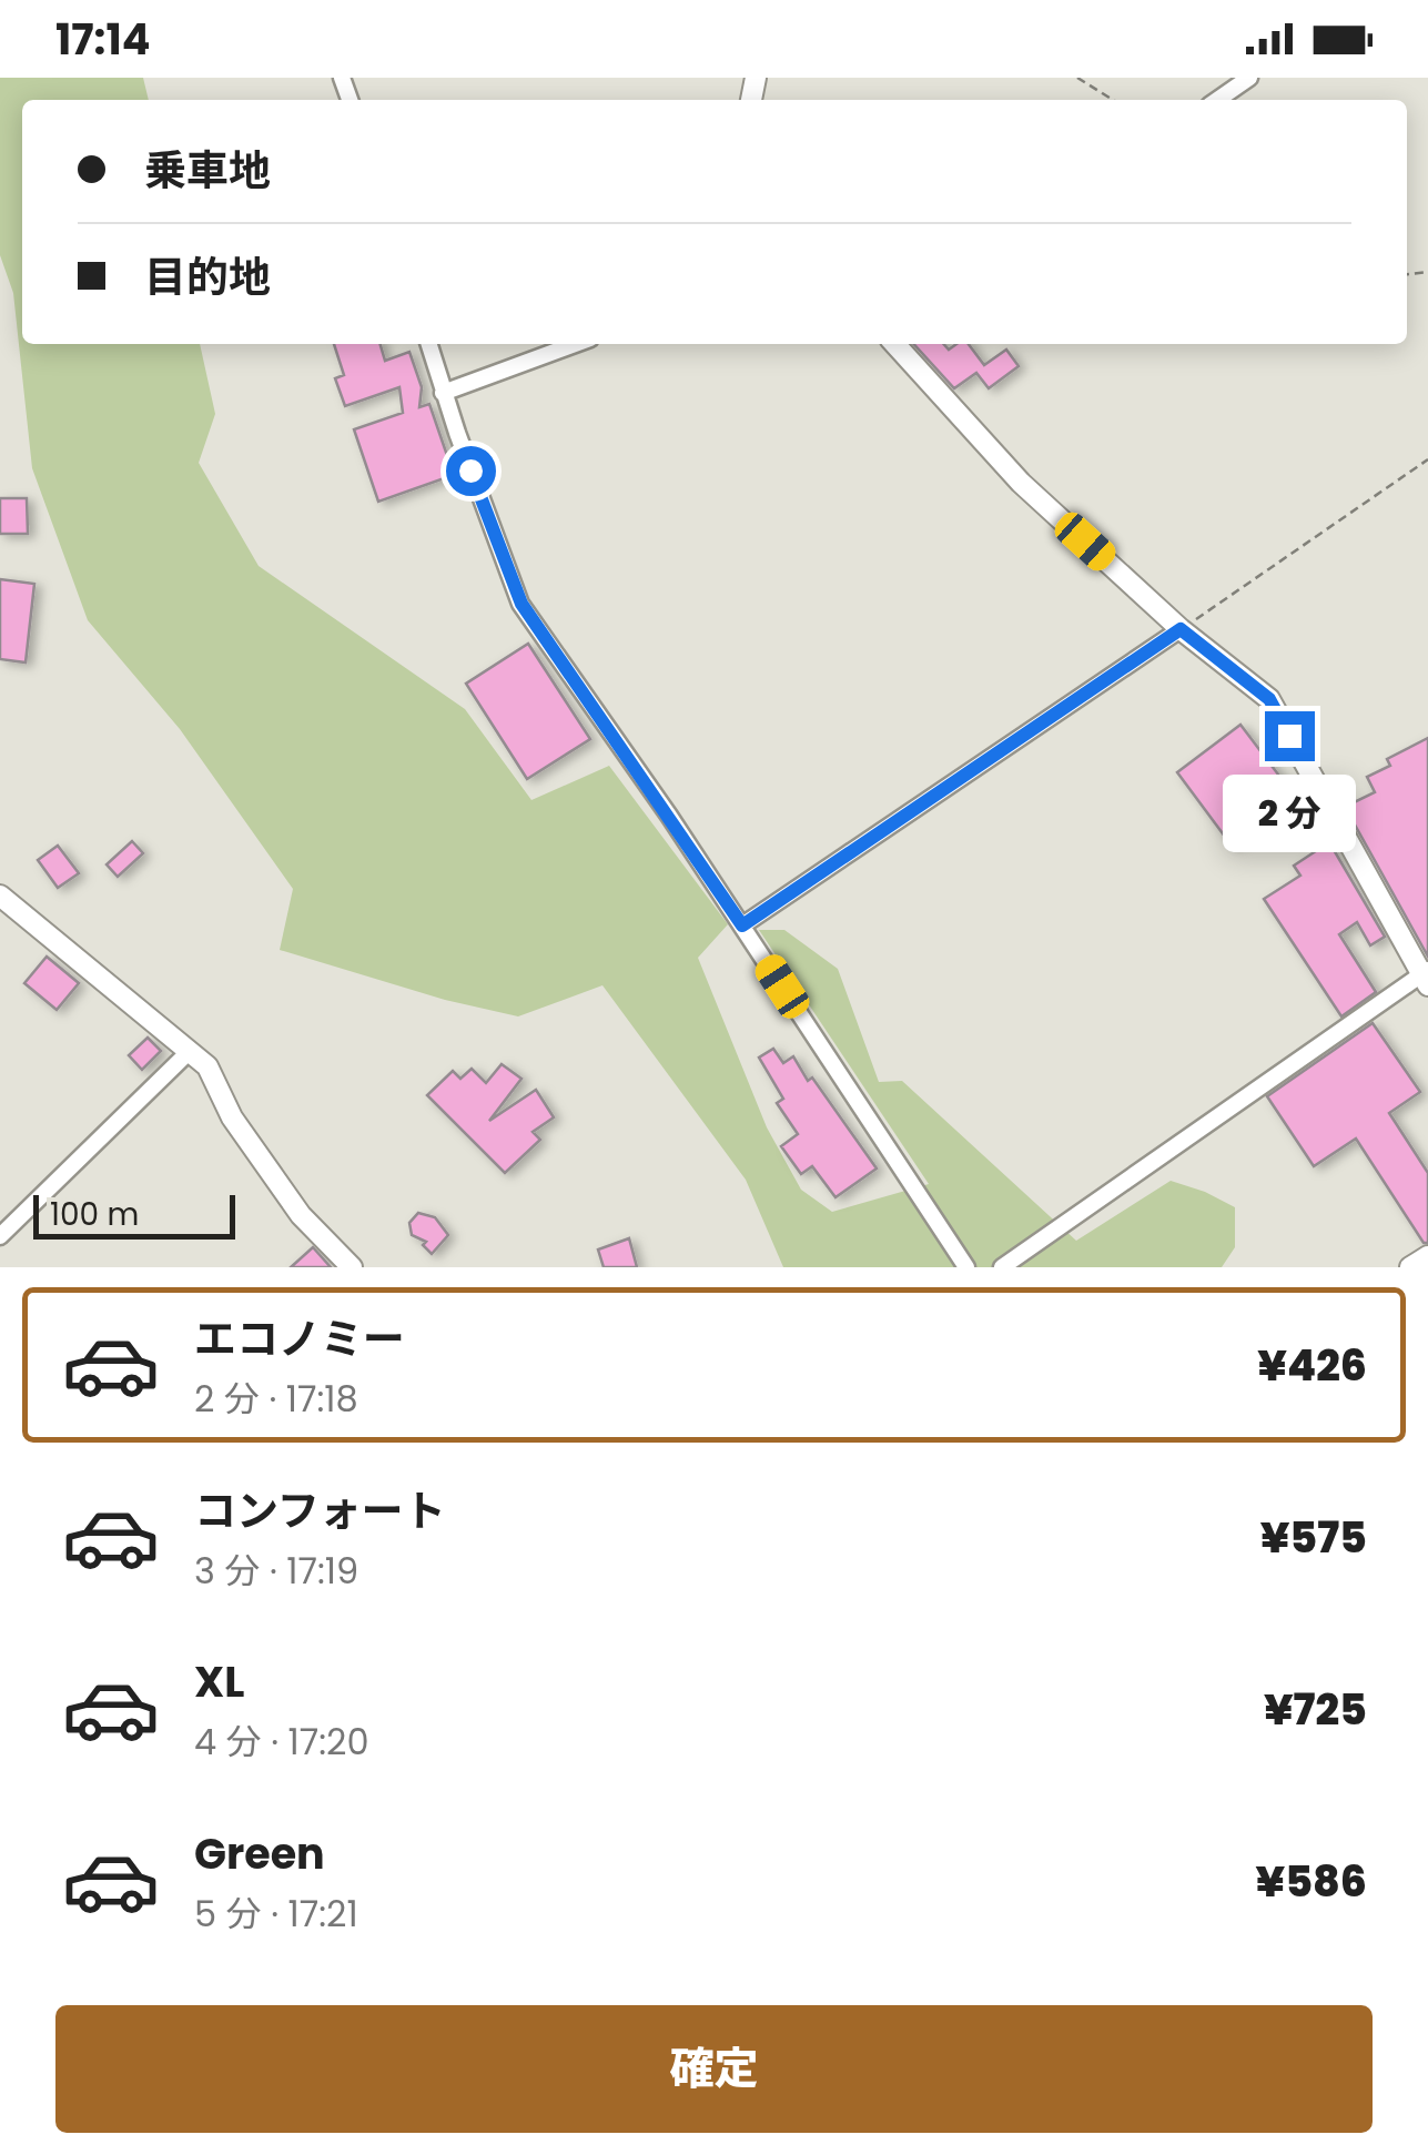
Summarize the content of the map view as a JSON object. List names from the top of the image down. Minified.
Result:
{"scale_bar":"100 m","page":{"status":"17:14","banner":["乗車地","目的地"],"bubble":"2 分","scale":"100 m","list":[{"name":"エコノミー","note":"2 分 · 17:18","value":"¥426"},{"name":"コンフォート","note":"3 分 · 17:19","value":"¥575"},{"name":"XL","note":"4 分 · 17:20","value":"¥725"},{"name":"Green","note":"5 分 · 17:21","value":"¥586"}],"buttons":"確定"}}
